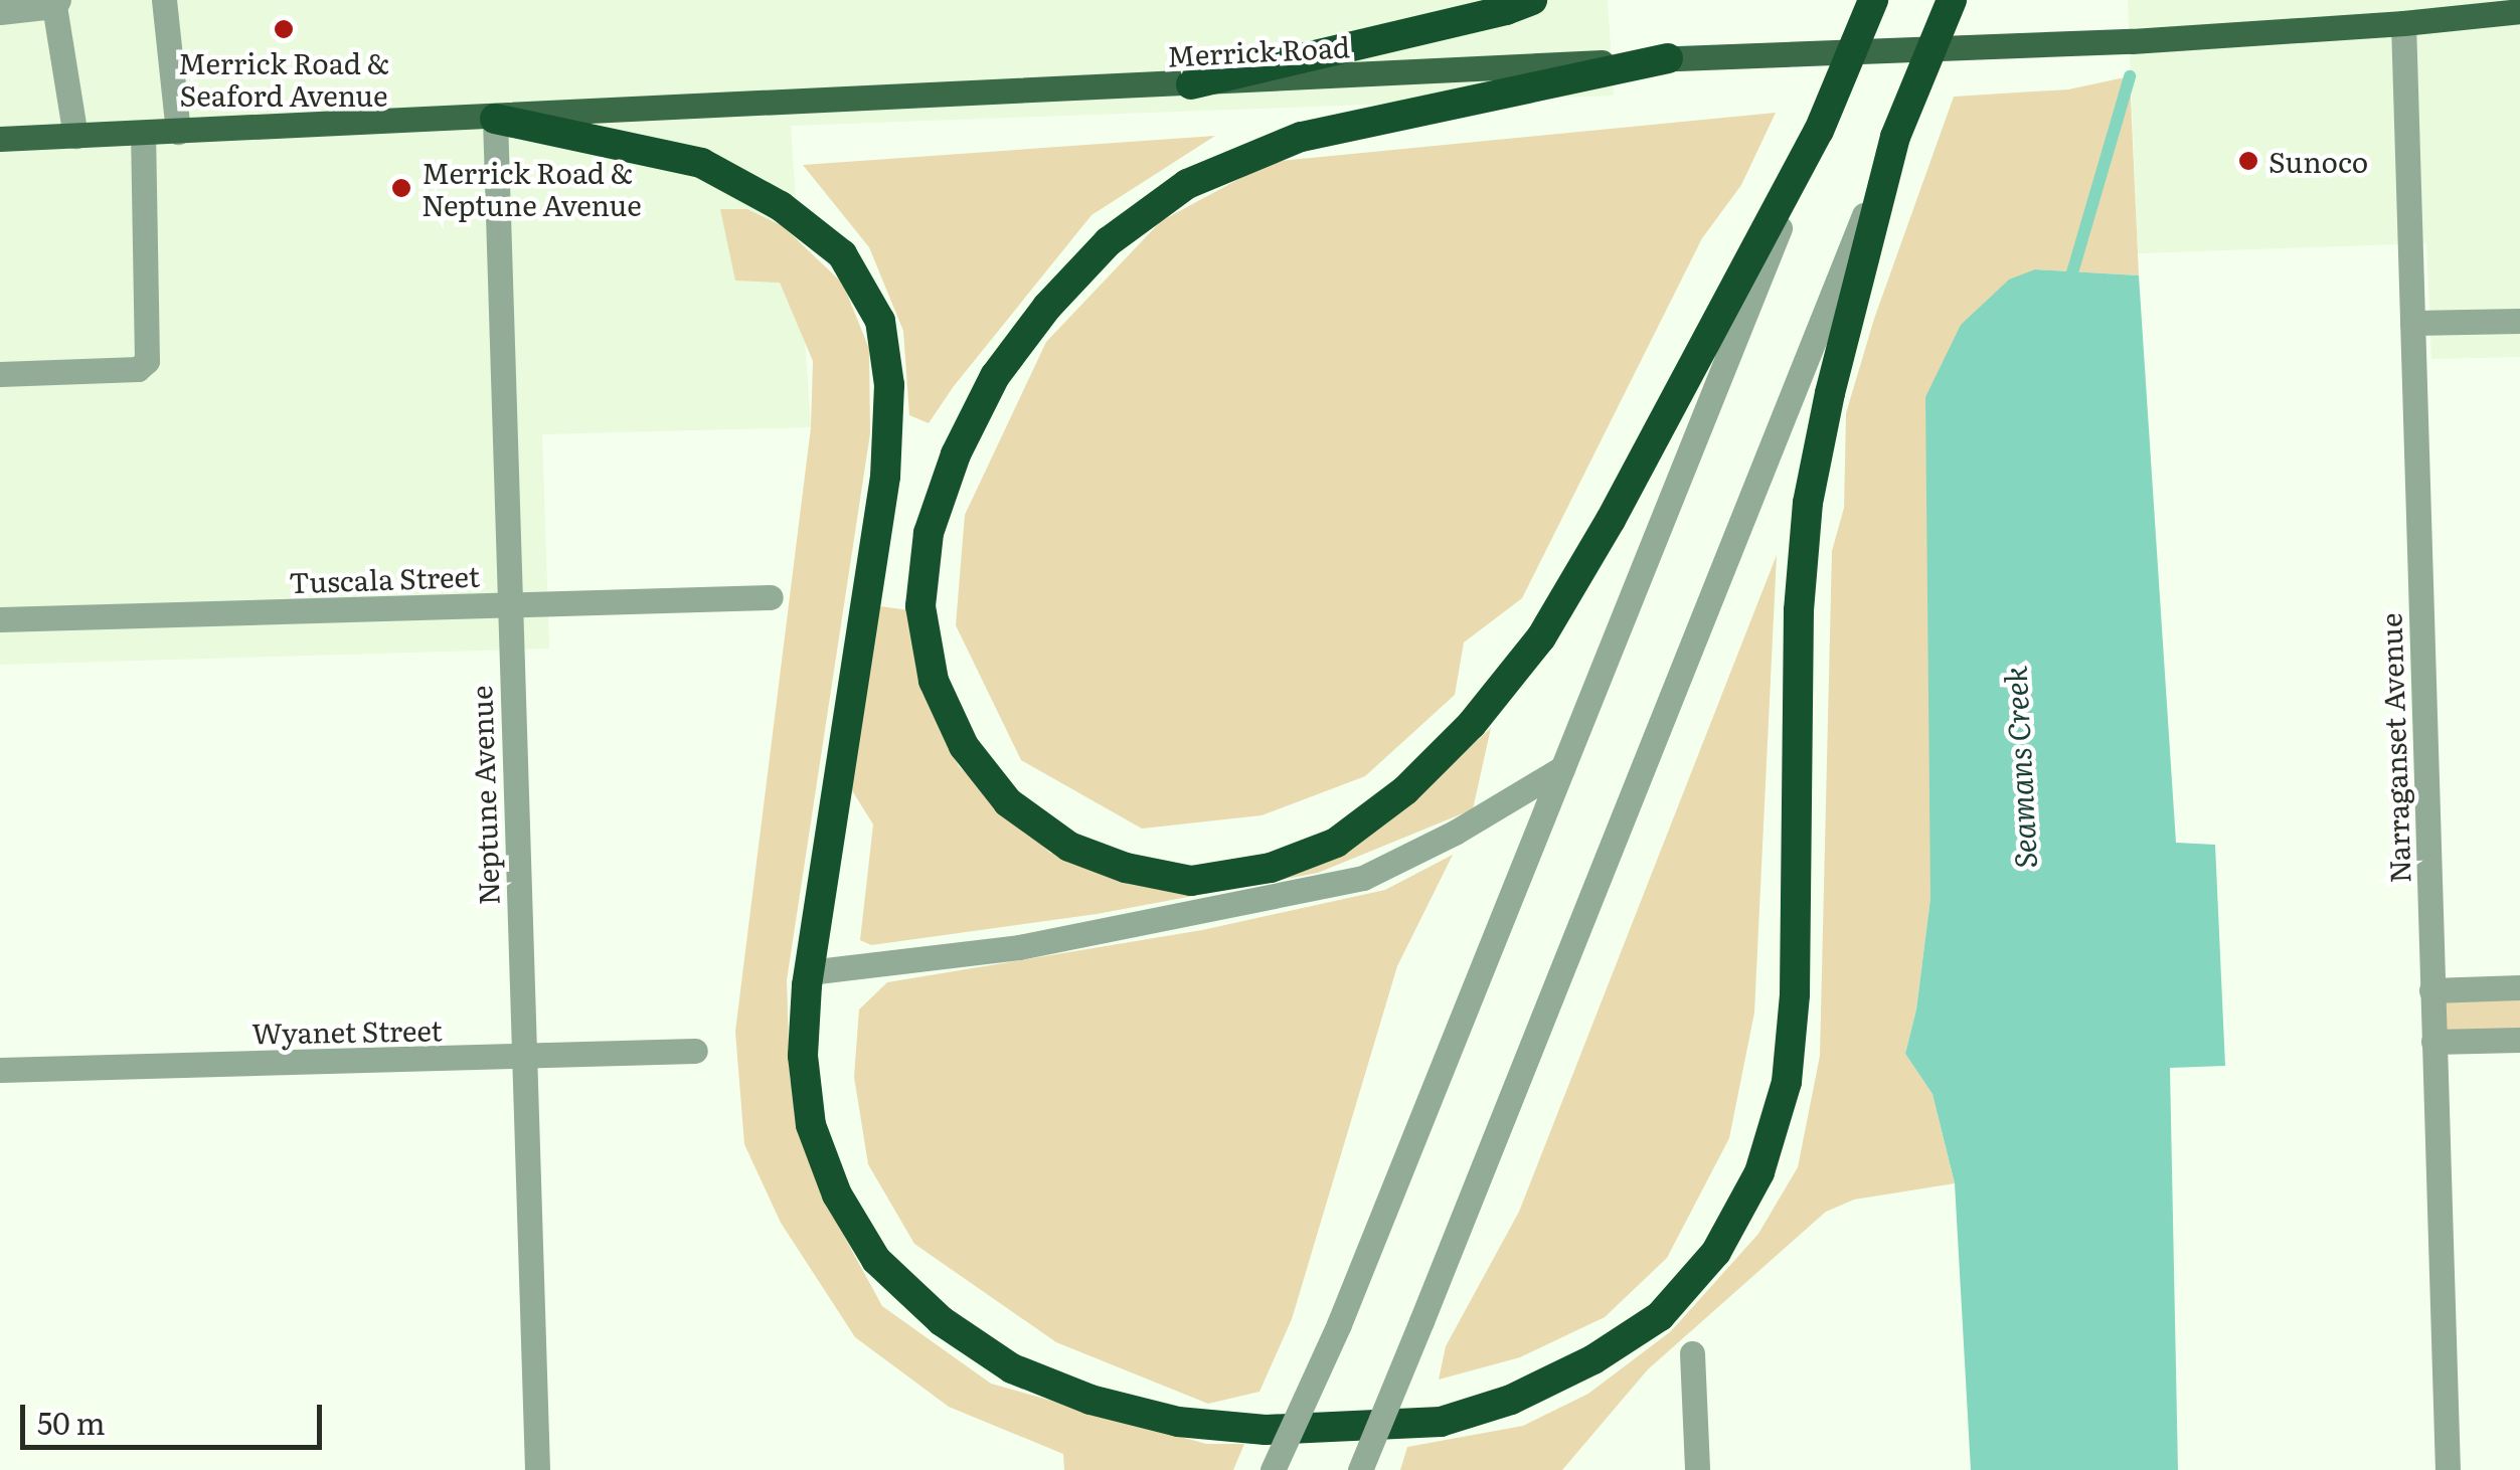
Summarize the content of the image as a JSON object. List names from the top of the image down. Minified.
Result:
{"streets":{"main road":["Merrick Road"],"street":["Tuscala Street","Narraganset Avenue","Neptune Avenue","Wyanet Street"]},"crossings":[["Merrick Road","Narraganset Avenue"],["Merrick Road","Neptune Avenue"],["Tuscala Street","Neptune Avenue"],["Neptune Avenue","Wyanet Street"]],"water":["Seamans Creek"],"places":["Merrick Road & Seaford Avenue","Sunoco","Merrick Road & Neptune Avenue"],"scale_bar":"50 m"}
